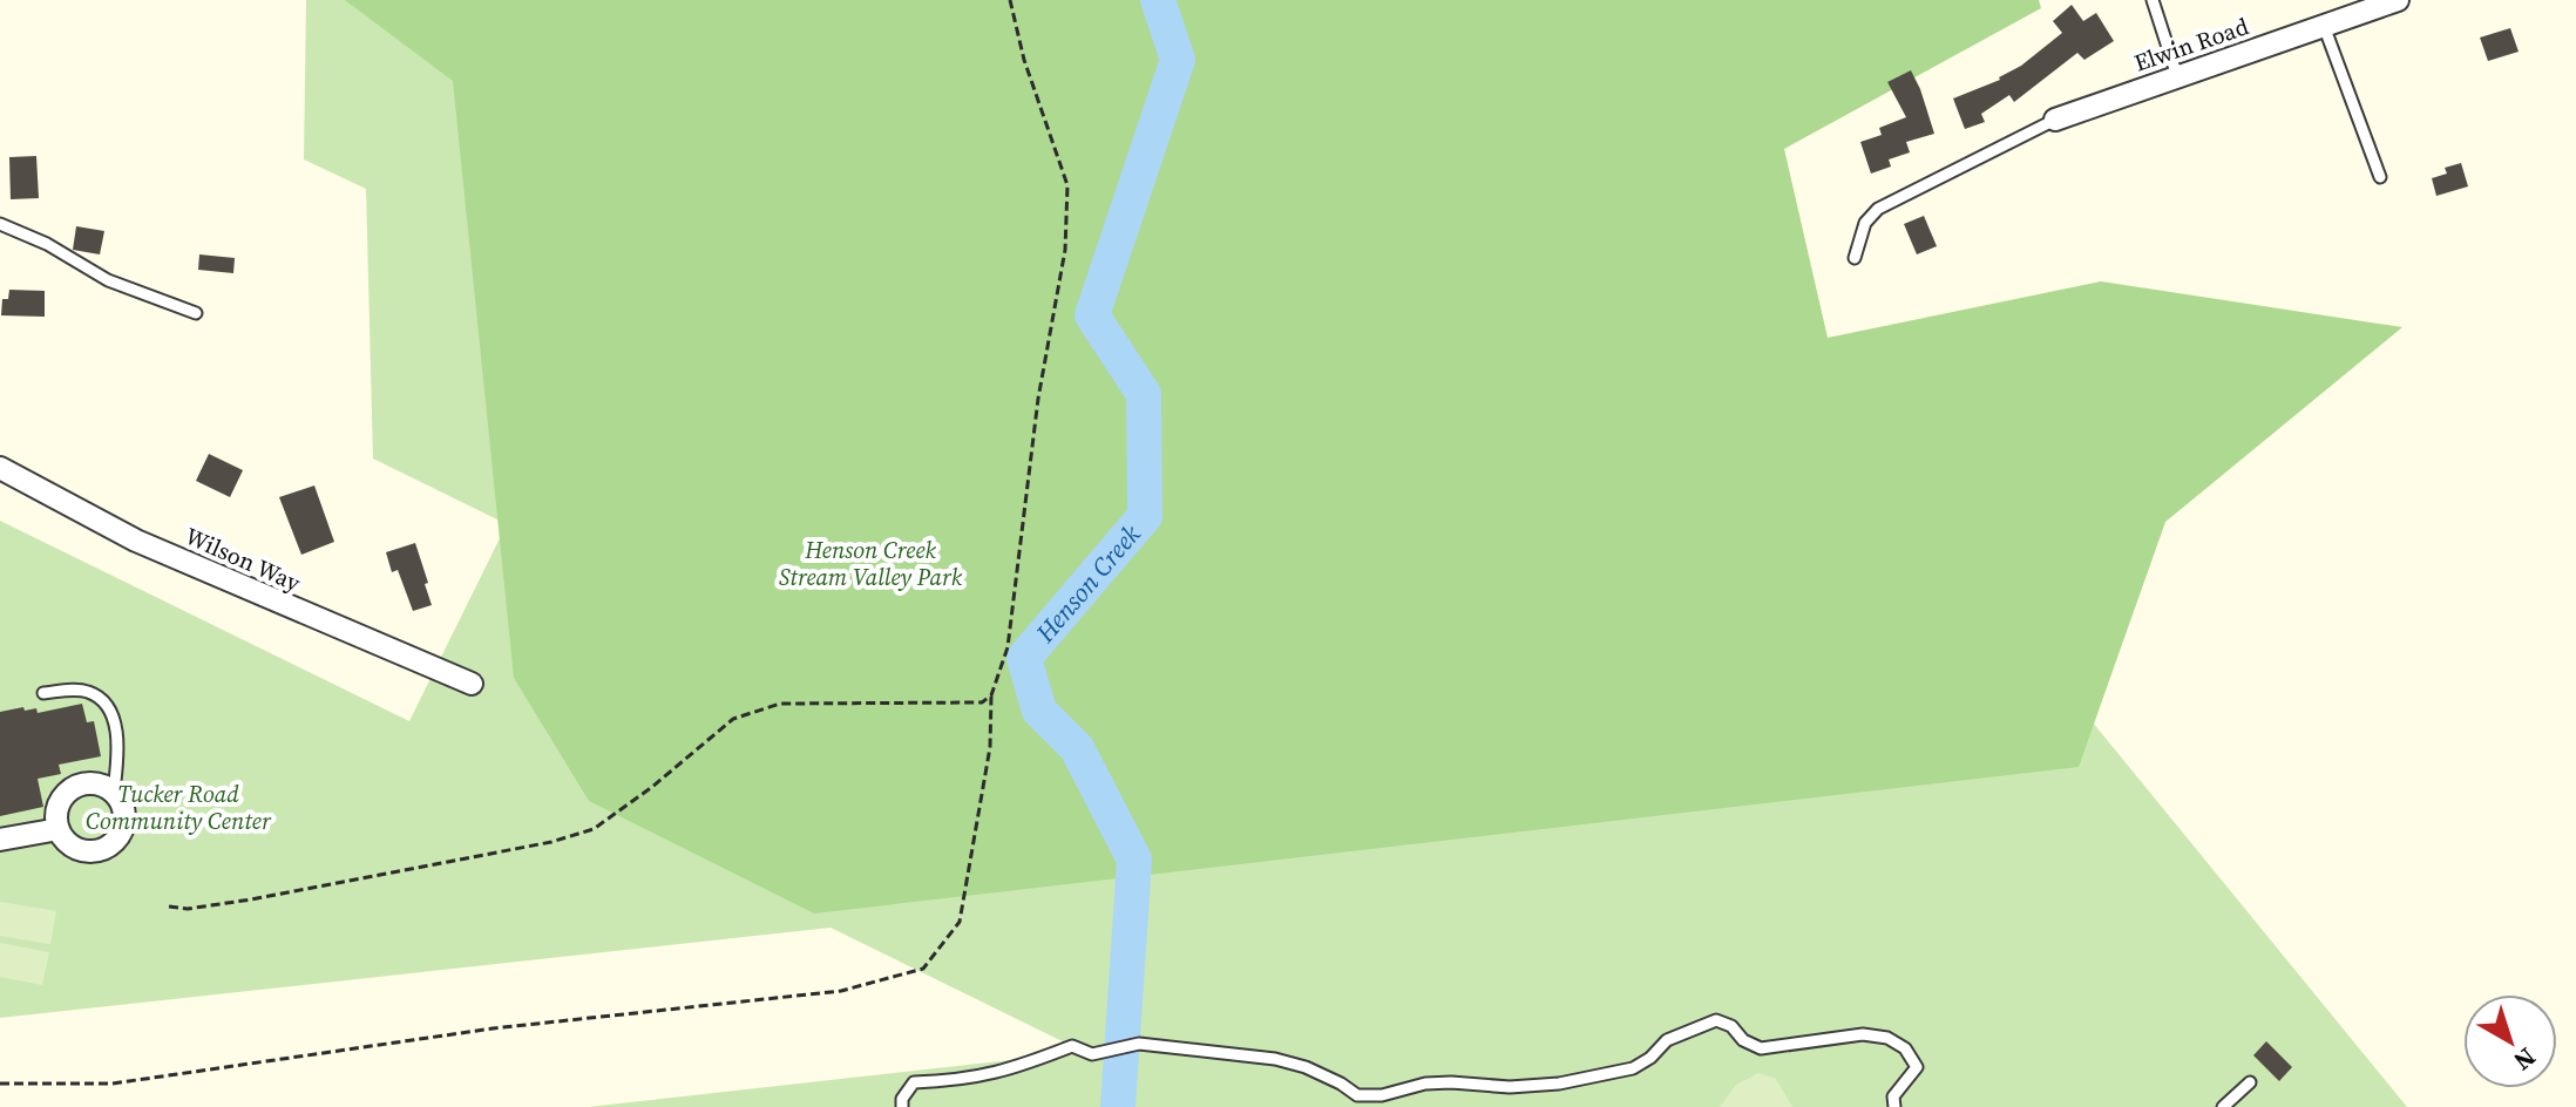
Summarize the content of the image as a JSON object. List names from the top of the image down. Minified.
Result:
{"streets":{"street":["Elwin Road","Wilson Way"]},"water":["Henson Creek"],"parks":["Henson Creek Stream Valley Park","Tucker Road Community Center"],"north":"bottom right"}
